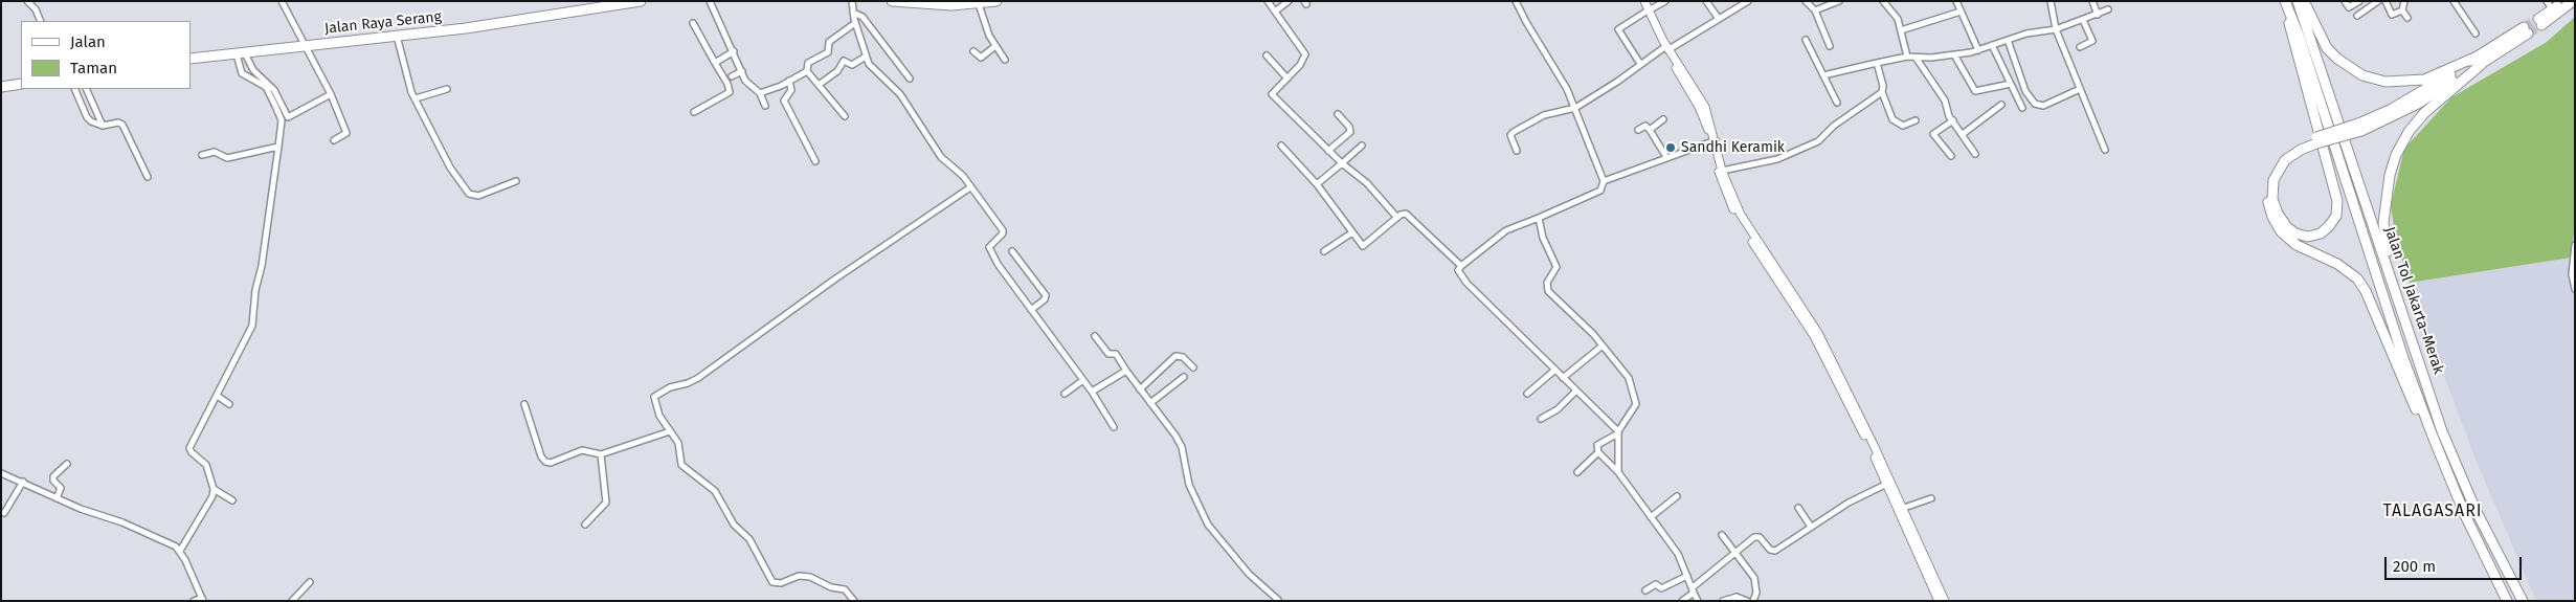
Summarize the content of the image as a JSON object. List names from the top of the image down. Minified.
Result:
{"streets":{"highway":["Jalan Raya Serang","Jalan Tol Jakarta–Merak"]},"districts":["TALAGASARI"],"places":["Sandhi Keramik"],"legend":["Jalan","Taman"],"scale_bar":"200 m"}
